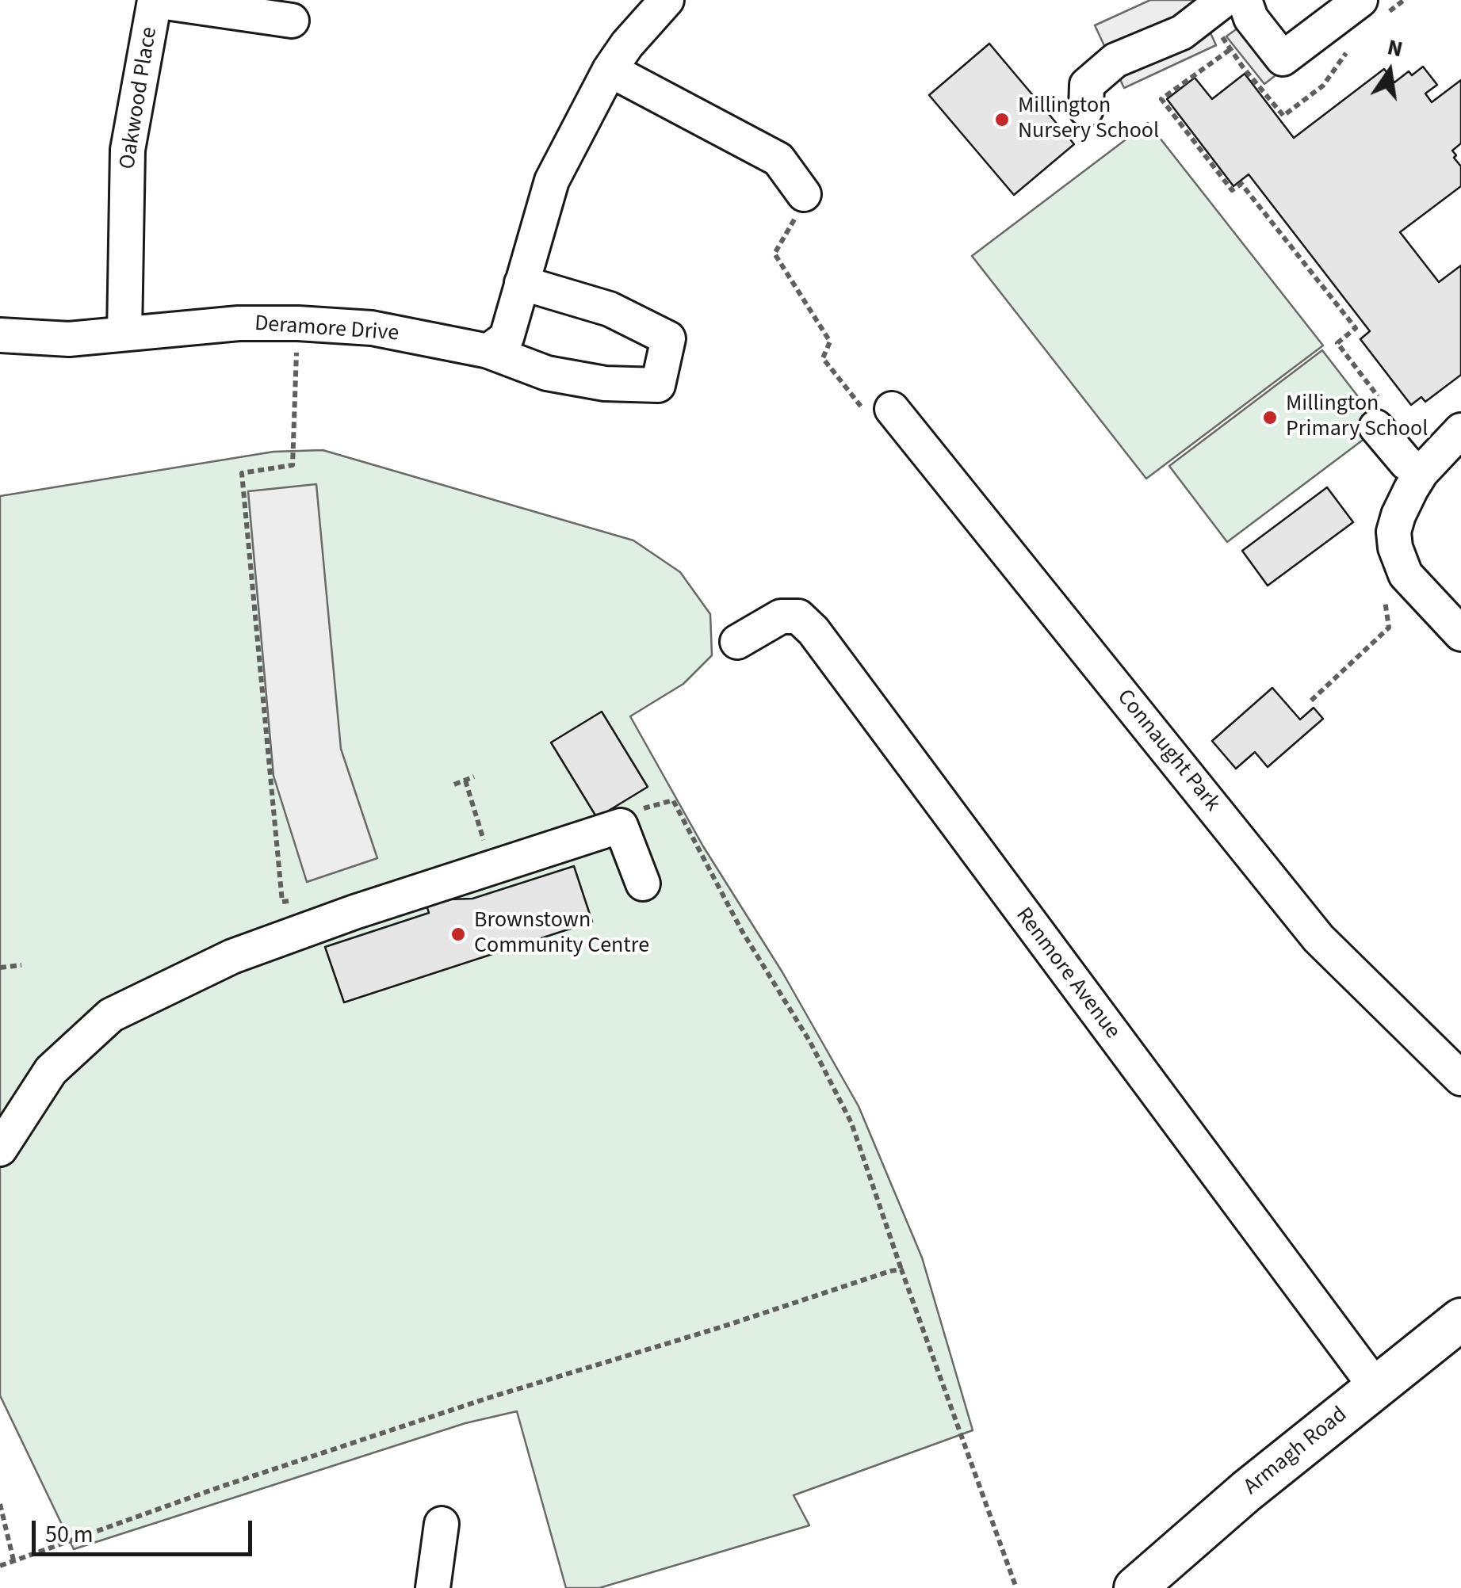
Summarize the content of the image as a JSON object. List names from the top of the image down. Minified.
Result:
{"streets":{"main road":["Armagh Road"],"street":["Oakwood Place","Deramore Drive","Connaught Park","Renmore Avenue"]},"crossings":[["Oakwood Place","Deramore Drive"],["Renmore Avenue","Armagh Road"]],"places":["Millington Nursery School","Millington Primary School","Brownstown Community Centre"],"scale_bar":"50 m","north":"top"}
